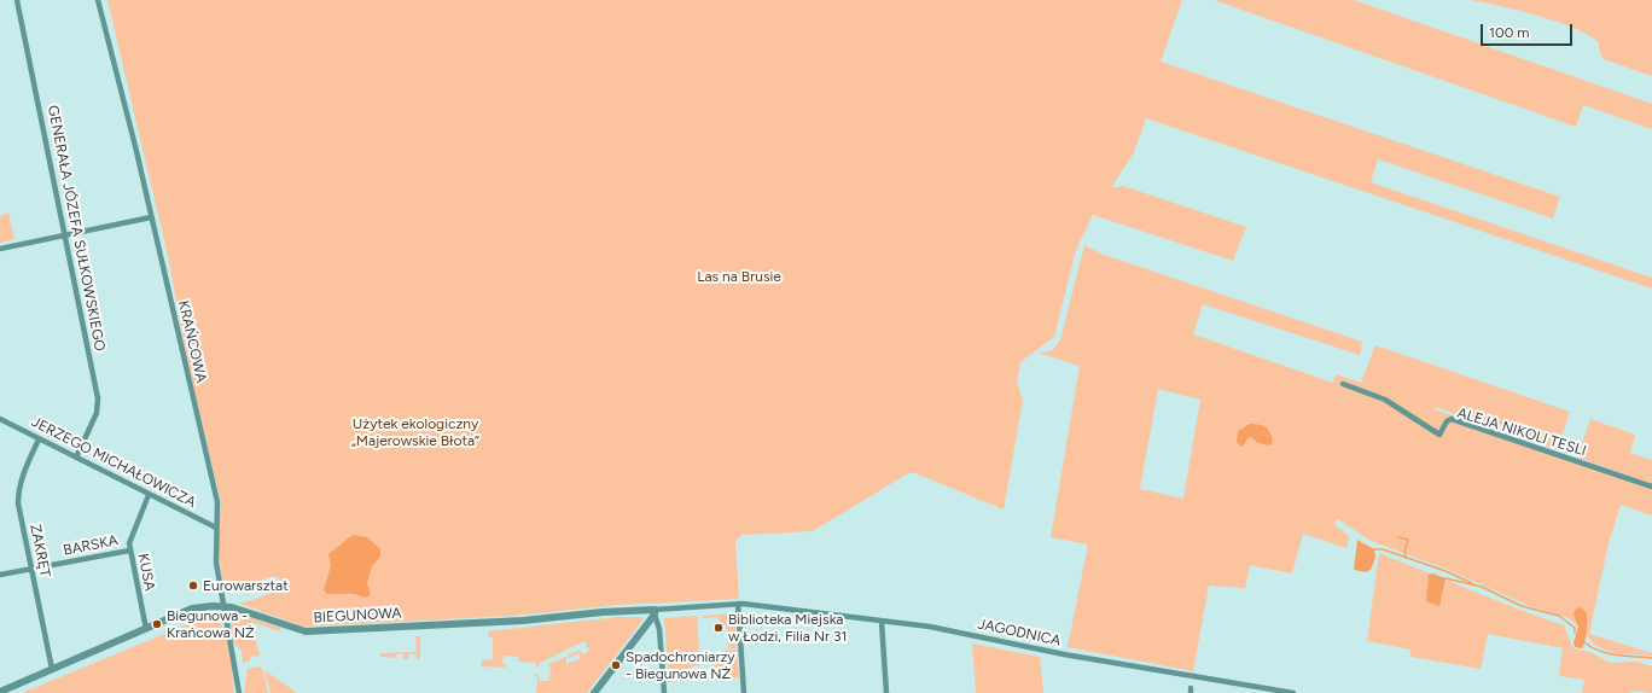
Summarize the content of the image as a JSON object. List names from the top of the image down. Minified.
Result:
{"streets":{"street":["GENERAŁA JÓZEFA SUŁKOWSKIEGO","KRAŃCOWA","ALEJA NIKOLI TESLI","JERZEGO MICHAŁOWICZA","BARSKA","ZAKRĘT","KUSA","BIEGUNOWA","JAGODNICA"]},"crossings":[["GENERAŁA JÓZEFA SUŁKOWSKIEGO","JERZEGO MICHAŁOWICZA"],["KRAŃCOWA","JERZEGO MICHAŁOWICZA"],["KRAŃCOWA","BIEGUNOWA"],["JERZEGO MICHAŁOWICZA","ZAKRĘT"],["JERZEGO MICHAŁOWICZA","KUSA"],["BARSKA","ZAKRĘT"],["BARSKA","KUSA"],["ZAKRĘT","BIEGUNOWA"],["KUSA","BIEGUNOWA"],["BIEGUNOWA","JAGODNICA"]],"parks":["Las na Brusie","Użytek ekologiczny „Majerowskie Błota”"],"places":["Eurowarsztat","Biegunowa - Krańcowa NŻ","Biblioteka Miejska w Łodzi, Filia Nr 31","Spadochroniarzy - Biegunowa NŻ"],"scale_bar":"100 m"}
